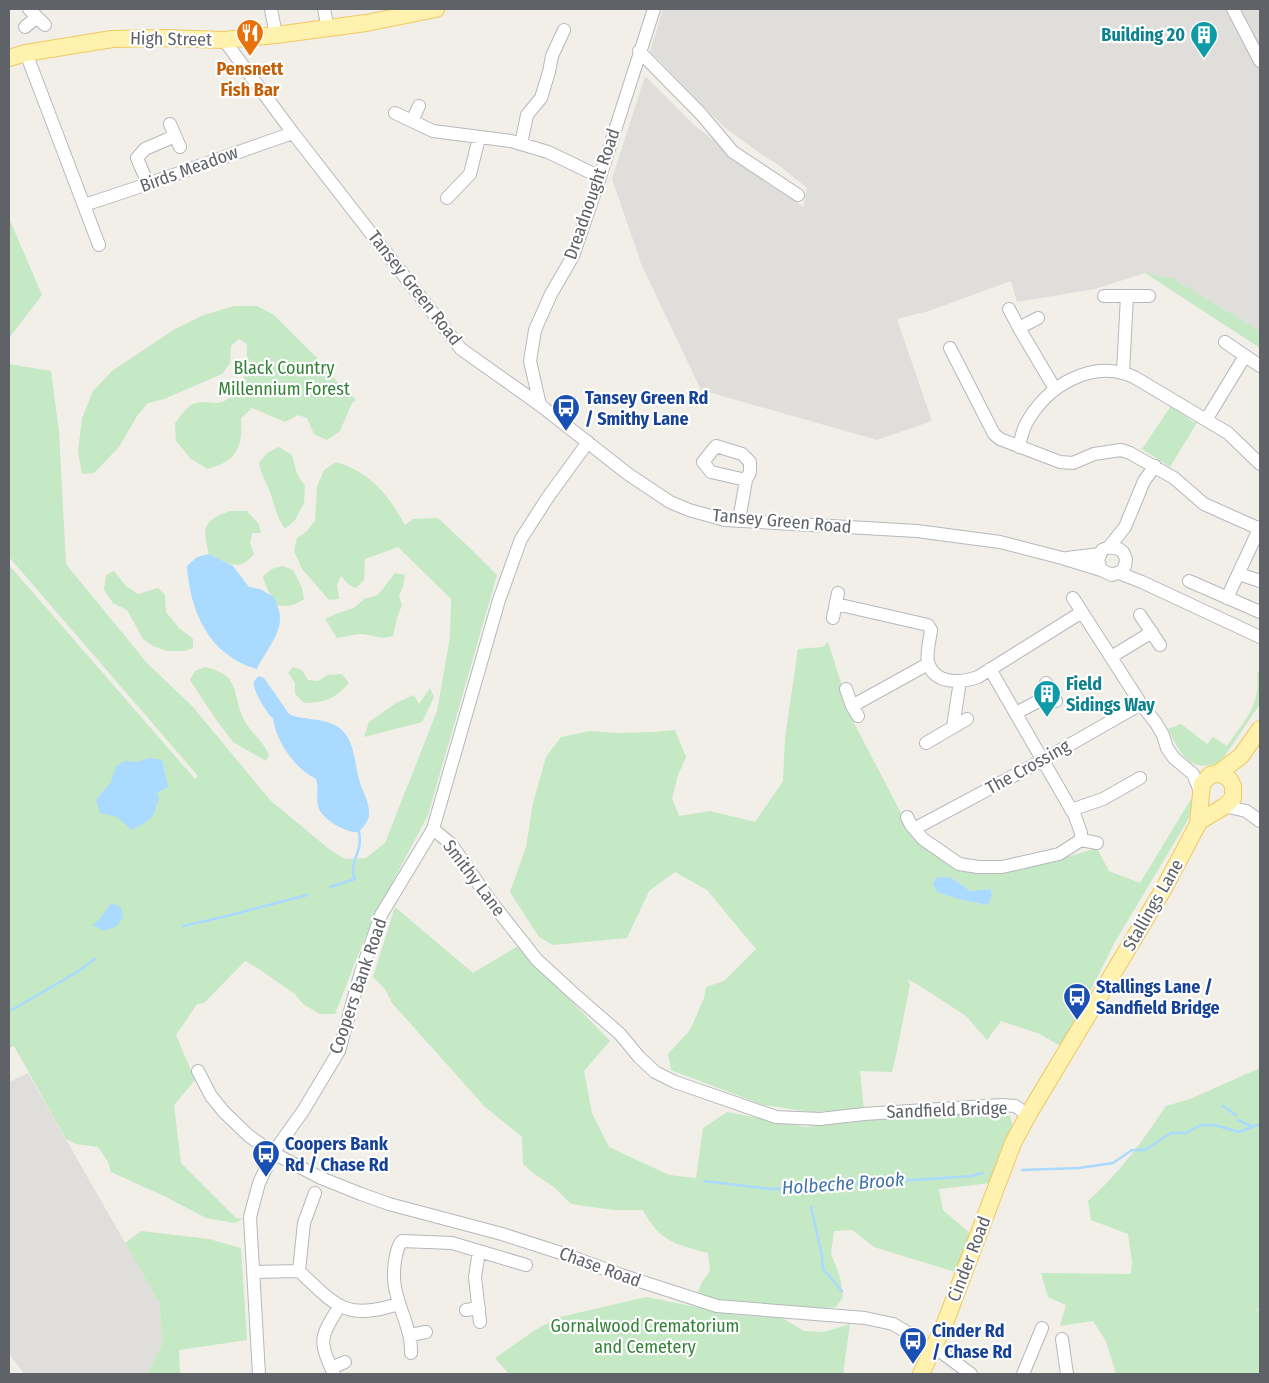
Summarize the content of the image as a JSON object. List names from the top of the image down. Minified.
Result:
{"streets":{"main road":["High Street","Stallings Lane","Sandfield Bridge","Cinder Road"],"street":["Birds Meadow","Dreadnought Road","Tansey Green Road","The Crossing","Smithy Lane","Coopers Bank Road","Chase Road"]},"crossings":[["High Street","Tansey Green Road"],["Birds Meadow","Tansey Green Road"],["Dreadnought Road","Tansey Green Road"],["Tansey Green Road","Smithy Lane"],["Smithy Lane","Coopers Bank Road"],["Smithy Lane","Sandfield Bridge"],["Stallings Lane","Sandfield Bridge"],["Coopers Bank Road","Chase Road"],["Sandfield Bridge","Cinder Road"],["Cinder Road","Chase Road"]],"water":["Holbeche Brook"],"parks":["Black Country Millennium Forest","Gornalwood Crematorium and Cemetery"],"places":{"restaurant":["Pensnett Fish Bar"],"building":["Building 20","Field Sidings Way"],"bus stop":["Tansey Green Rd / Smithy Lane","Stallings Lane / Sandfield Bridge","Coopers Bank Rd / Chase Rd","Cinder Rd / Chase Rd"]}}
